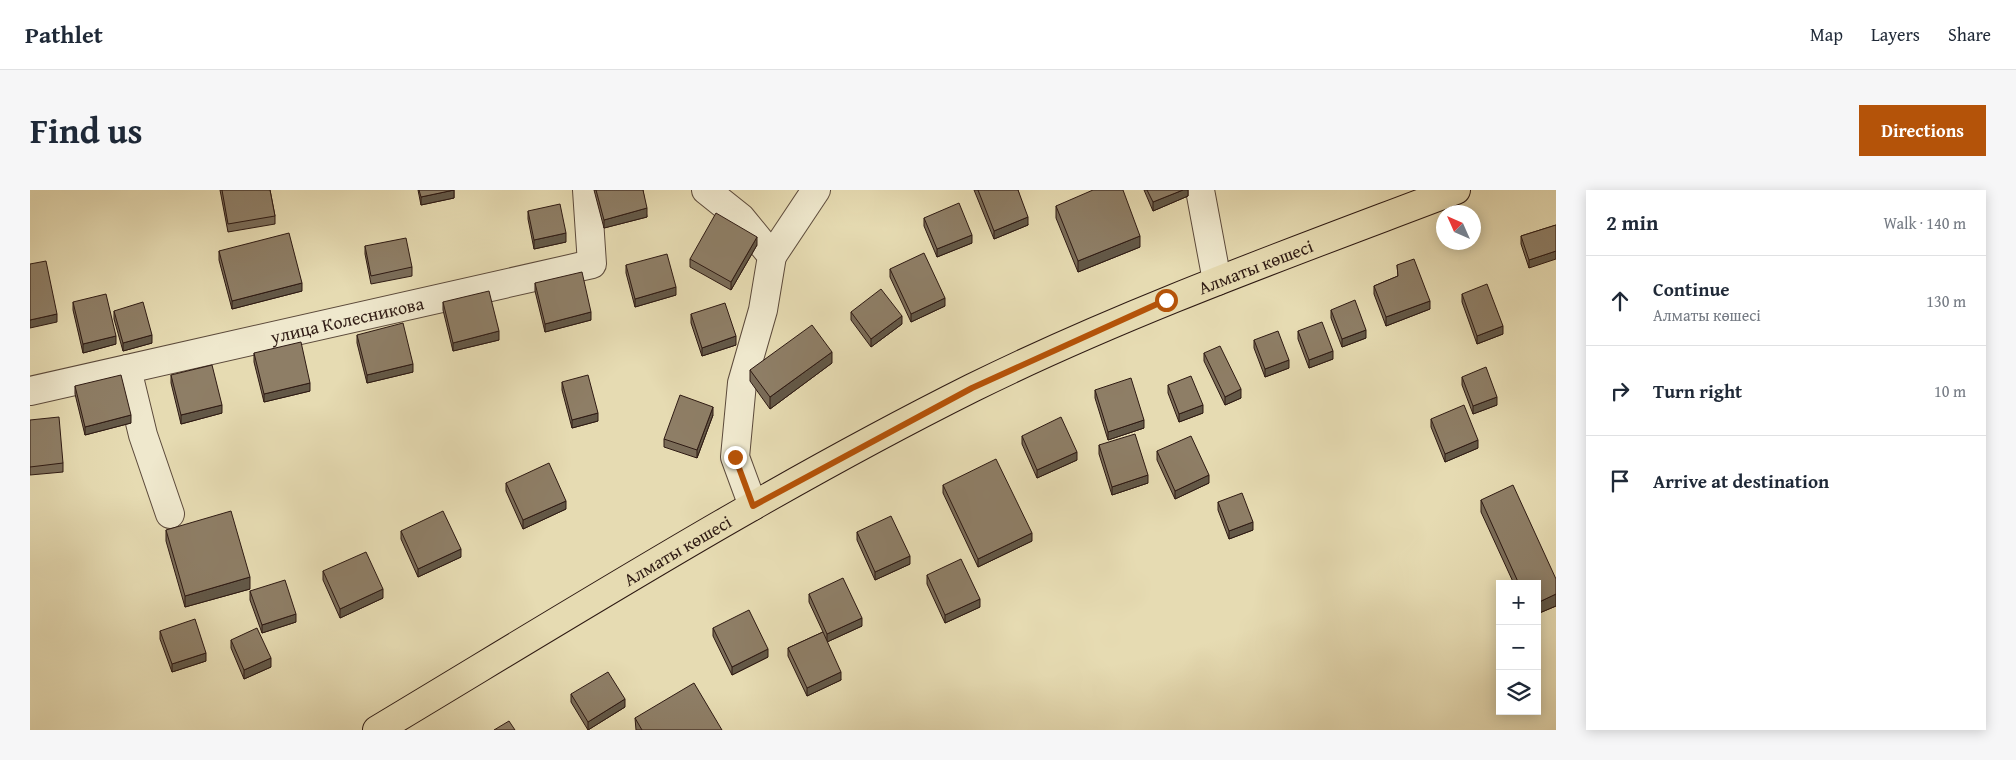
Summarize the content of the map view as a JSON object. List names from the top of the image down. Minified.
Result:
{"streets":{"main road":["Алматы көшесі"],"street":["улица Колесникова"]},"north":"top left","page":{"header":"Pathlet","nav":["Map","Layers","Share"],"title":"Find us","buttons":"Directions","heading":["2 min","Walk · 140 m"],"list":[["Continue","Алматы көшесі","130 m"],["Turn right","10 m"],"Arrive at destination"],"map_buttons":["+","−"]}}
